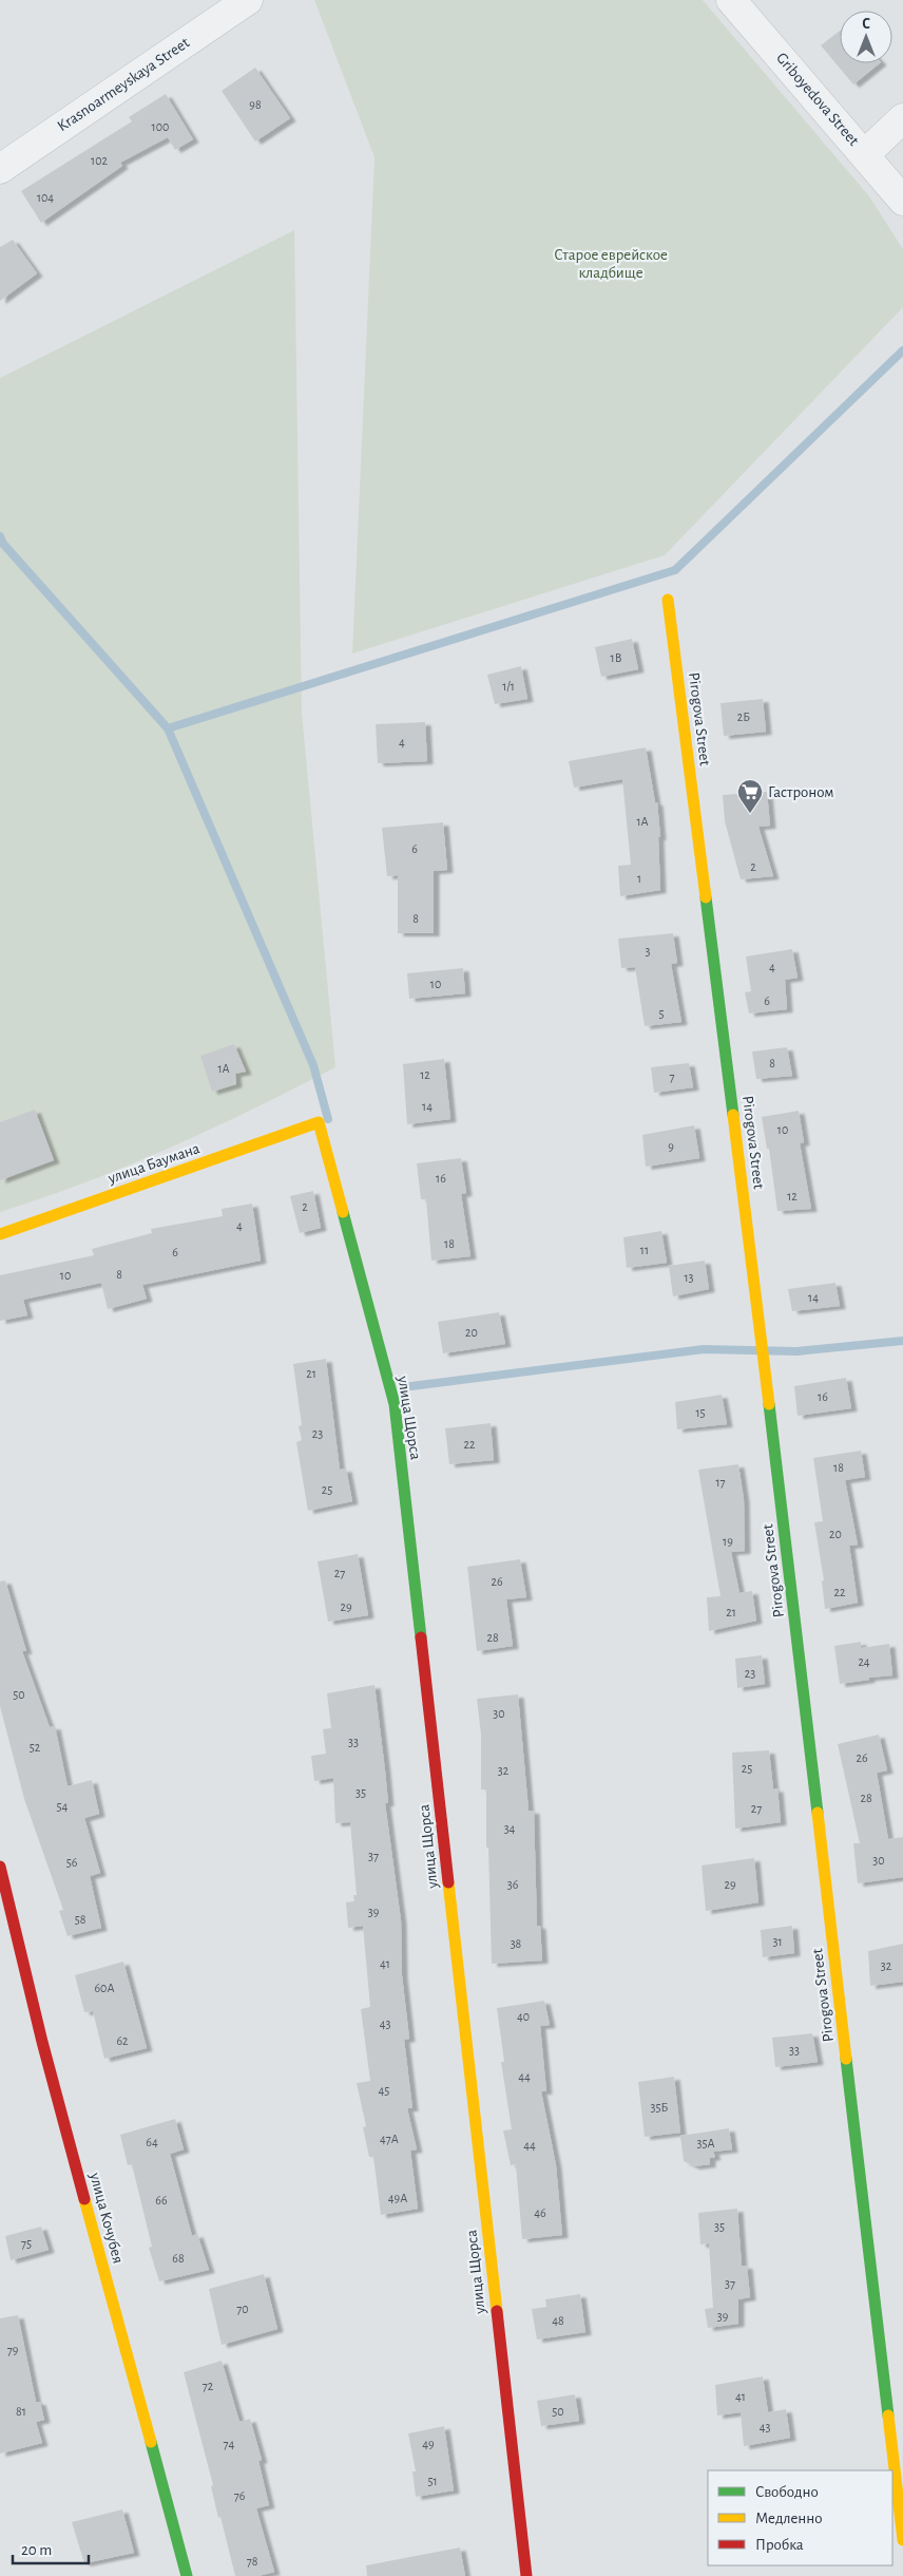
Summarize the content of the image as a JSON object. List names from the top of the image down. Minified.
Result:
{"streets":{"street":["Krasnoarmeyskaya Street","Griboyedova Street","Pirogova Street","улица Баумана","улица Щорса","улица Кочубея"]},"crossings":[["улица Баумана","улица Щорса"]],"parks":["Старое еврейское кладбище"],"places":{"supermarket":["Гастроном"]},"house_numbers":["98","100","102","104","1В","1/1","2Б","4","1А","6","2","1","8","3","4","10","6","5","8","1А","12","7","14","10","9","16","12","2","4","18","11","6","8","10","13","14","20","21","16","15","23","22","18","17","25","20","19","27","26","22","29","21","28","24","23","50","30","33","52","26","25","32","35","28","54","27","34","37","30","56","36","29","39","58","31","38","41","32","60А","40","43","62","33","44","45","35Б","47А","64","35А","44","49А","66","46","35","75","68","37","70","39","48","79","72","41","81","50","43","74","49","51","76","78"],"legend":["Свободно","Медленно","Пробка"],"scale_bar":"20 m","north":"top"}
